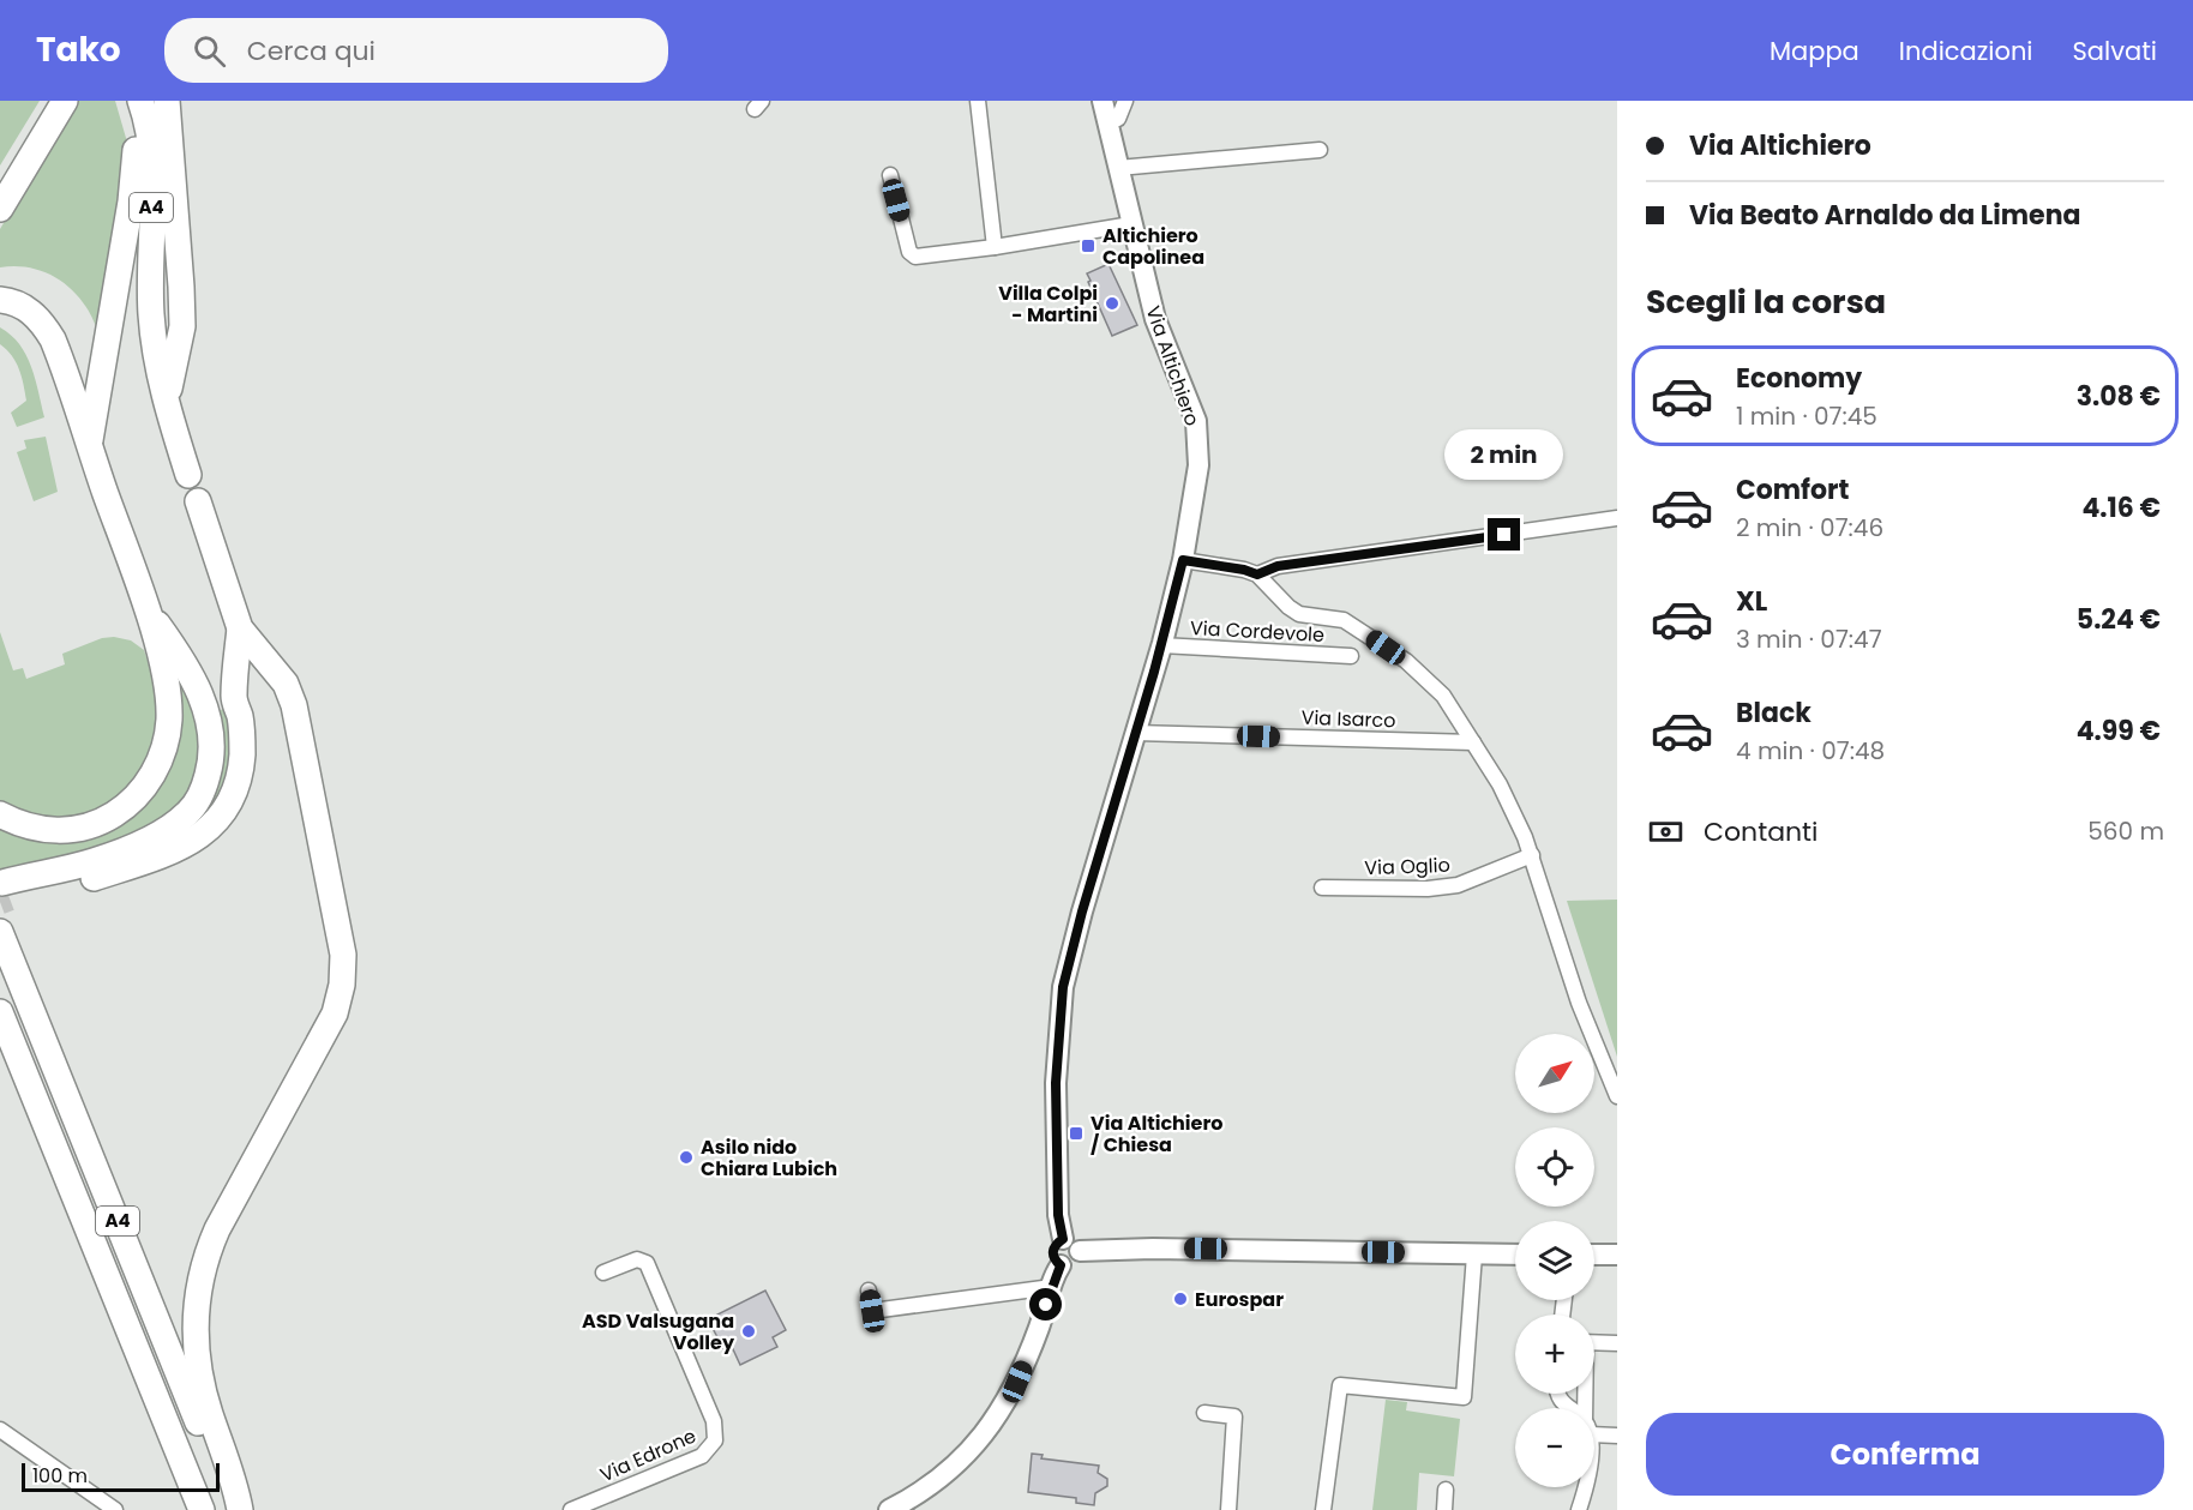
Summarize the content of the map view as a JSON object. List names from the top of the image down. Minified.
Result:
{"streets":{"highway":["A4"],"street":["Via Altichiero","Via Cordevole","Via Isarco","Via Oglio","Via Edrone"]},"crossings":[["Via Altichiero","Via Cordevole"],["Via Altichiero","Via Isarco"]],"places":{"transit":["Altichiero Capolinea","Via Altichiero / Chiesa"],"other":["Villa Colpi - Martini","Asilo nido Chiara Lubich","Eurospar","ASD Valsugana Volley"]},"scale_bar":"100 m","north":"top right","page":{"header":"Tako","search":"Cerca qui","nav":["Mappa","Indicazioni","Salvati"],"banner":["Via Altichiero","Via Beato Arnaldo da Limena"],"heading":"Scegli la corsa","list":[{"name":"Economy","note":"1 min · 07:45","value":"3.08 €"},{"name":"Comfort","note":"2 min · 07:46","value":"4.16 €"},{"name":"XL","note":"3 min · 07:47","value":"5.24 €"},{"name":"Black","note":"4 min · 07:48","value":"4.99 €"}],"bubble":"2 min","pay":["Contanti","560 m"],"map_buttons":["+","−"],"buttons":"Conferma","scale":"100 m"}}
